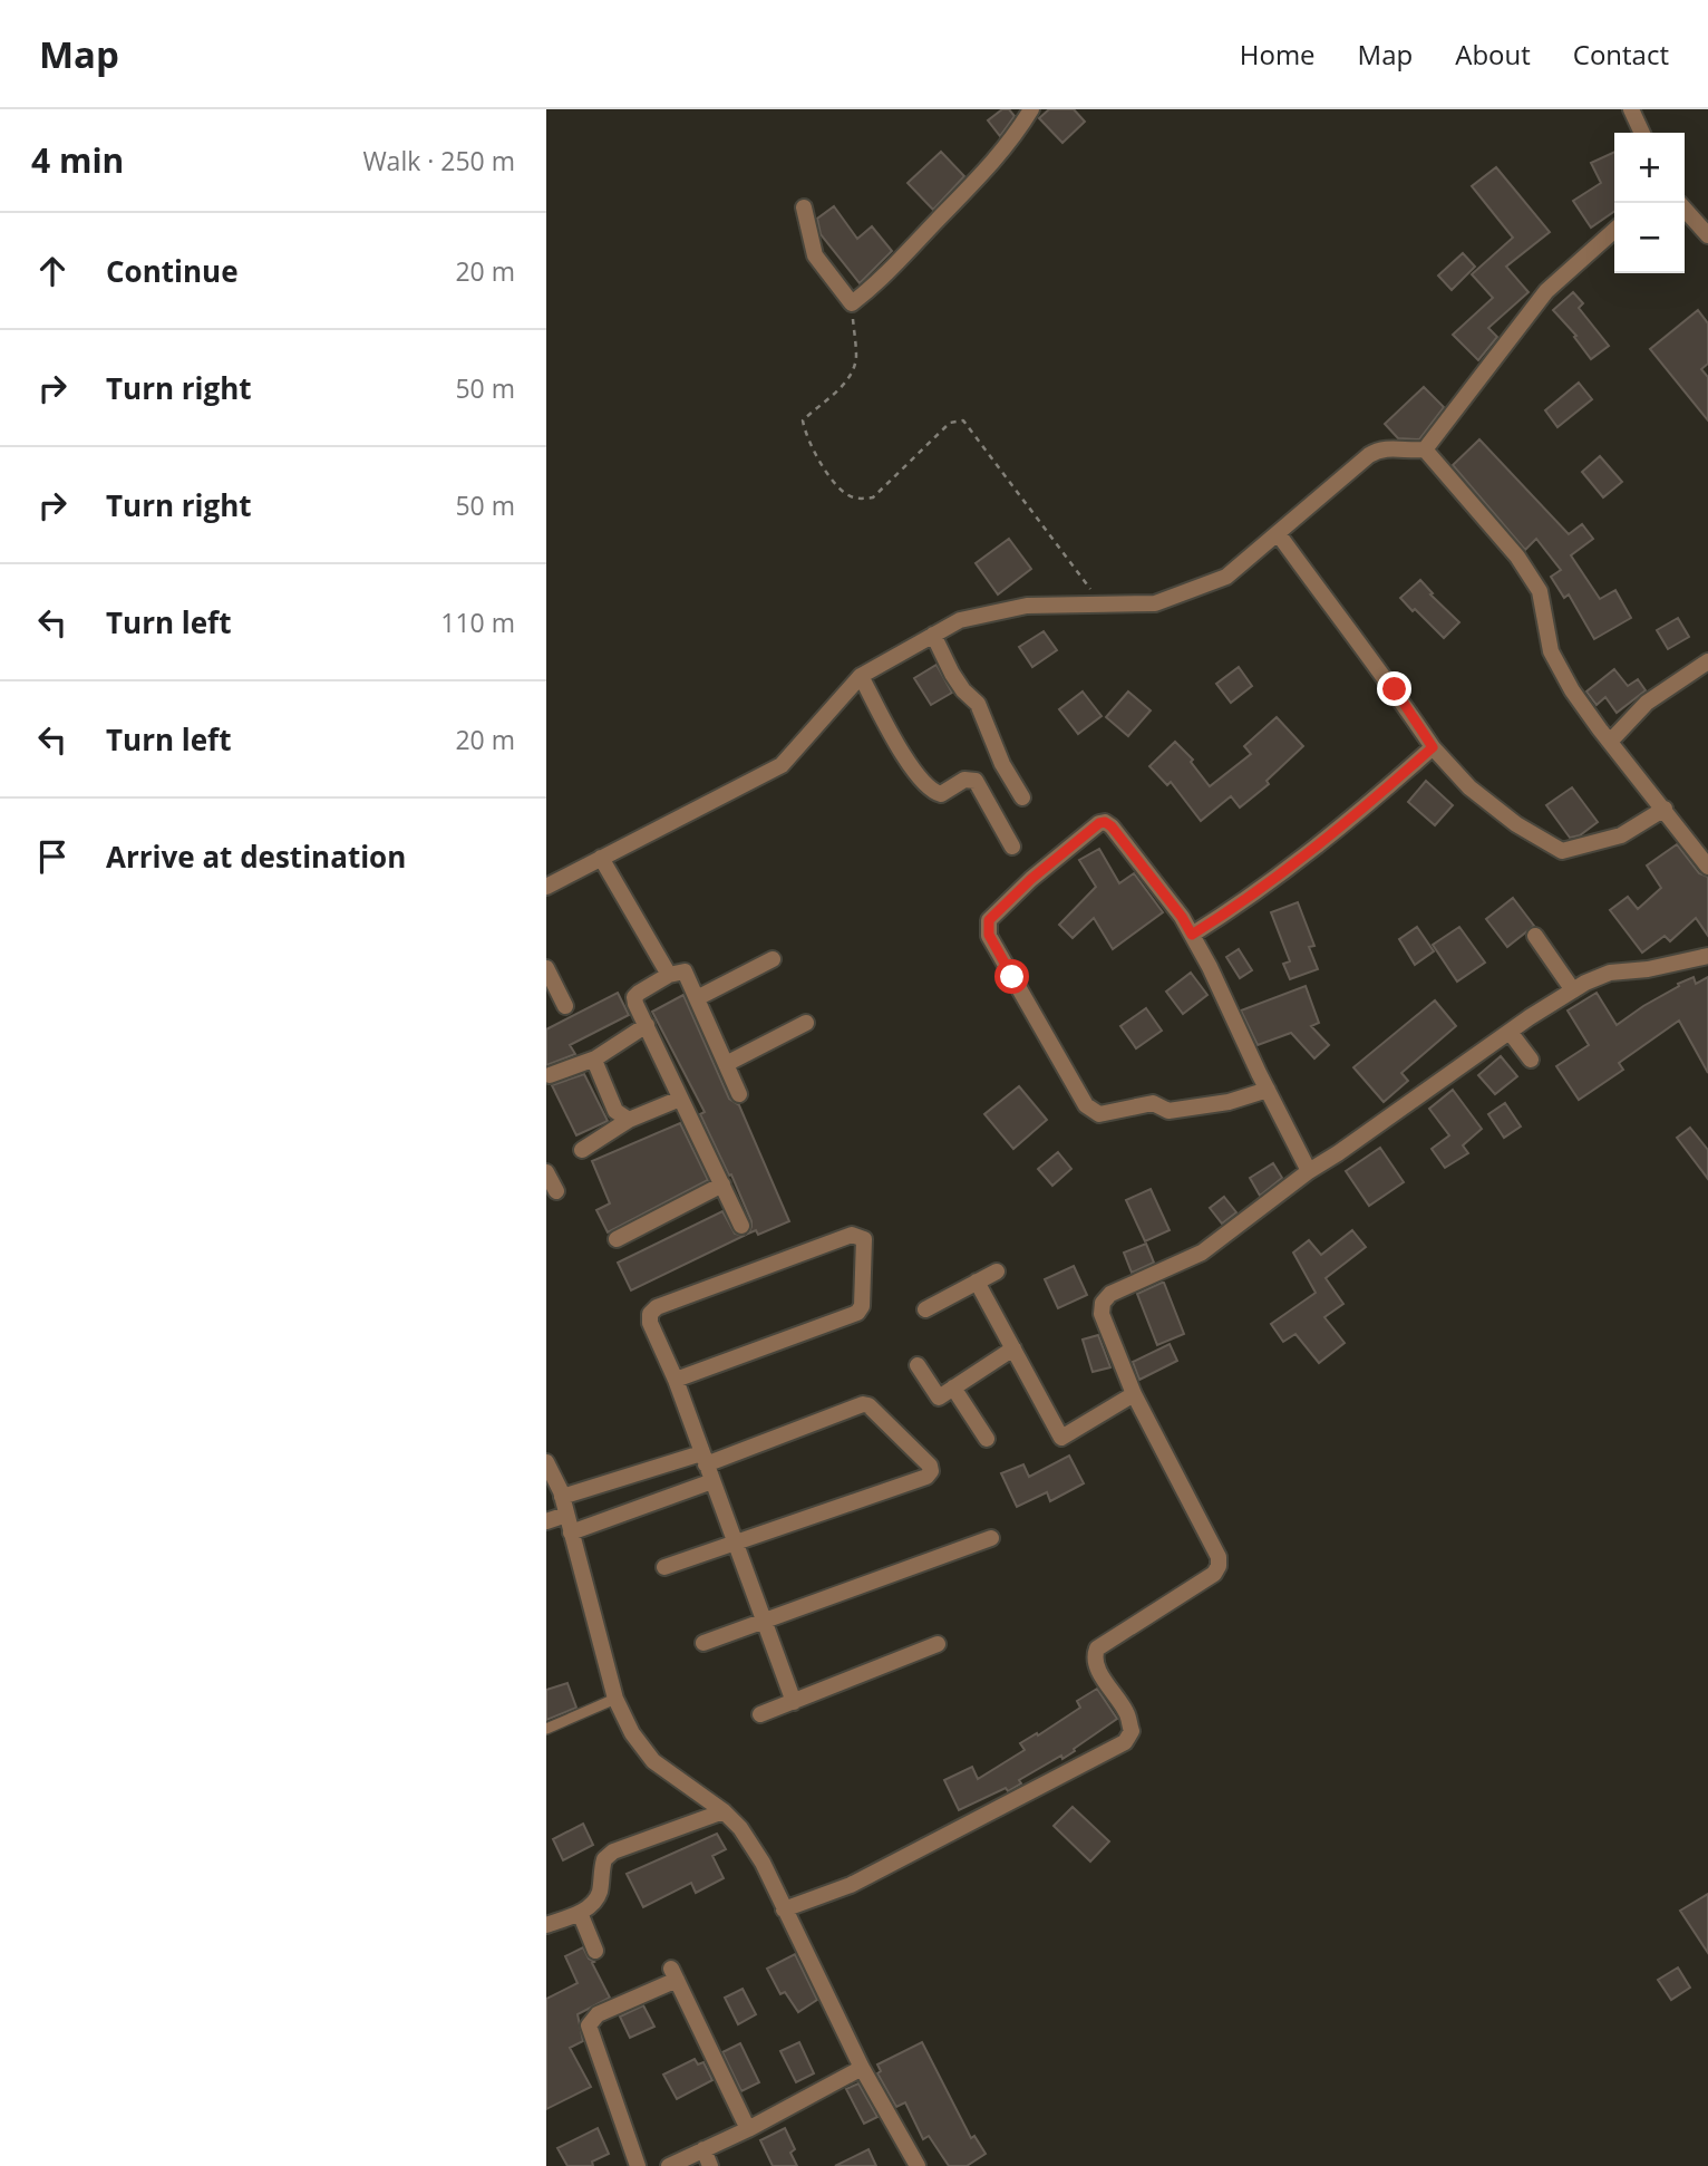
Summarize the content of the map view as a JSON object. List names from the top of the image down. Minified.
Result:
{"page":{"header":"Map","nav":["Home","Map","About","Contact"],"heading":["4 min","Walk · 250 m"],"map_buttons":["+","−"],"list":[["Continue","20 m"],["Turn right","50 m"],["Turn right","50 m"],["Turn left","110 m"],["Turn left","20 m"],"Arrive at destination"]}}
